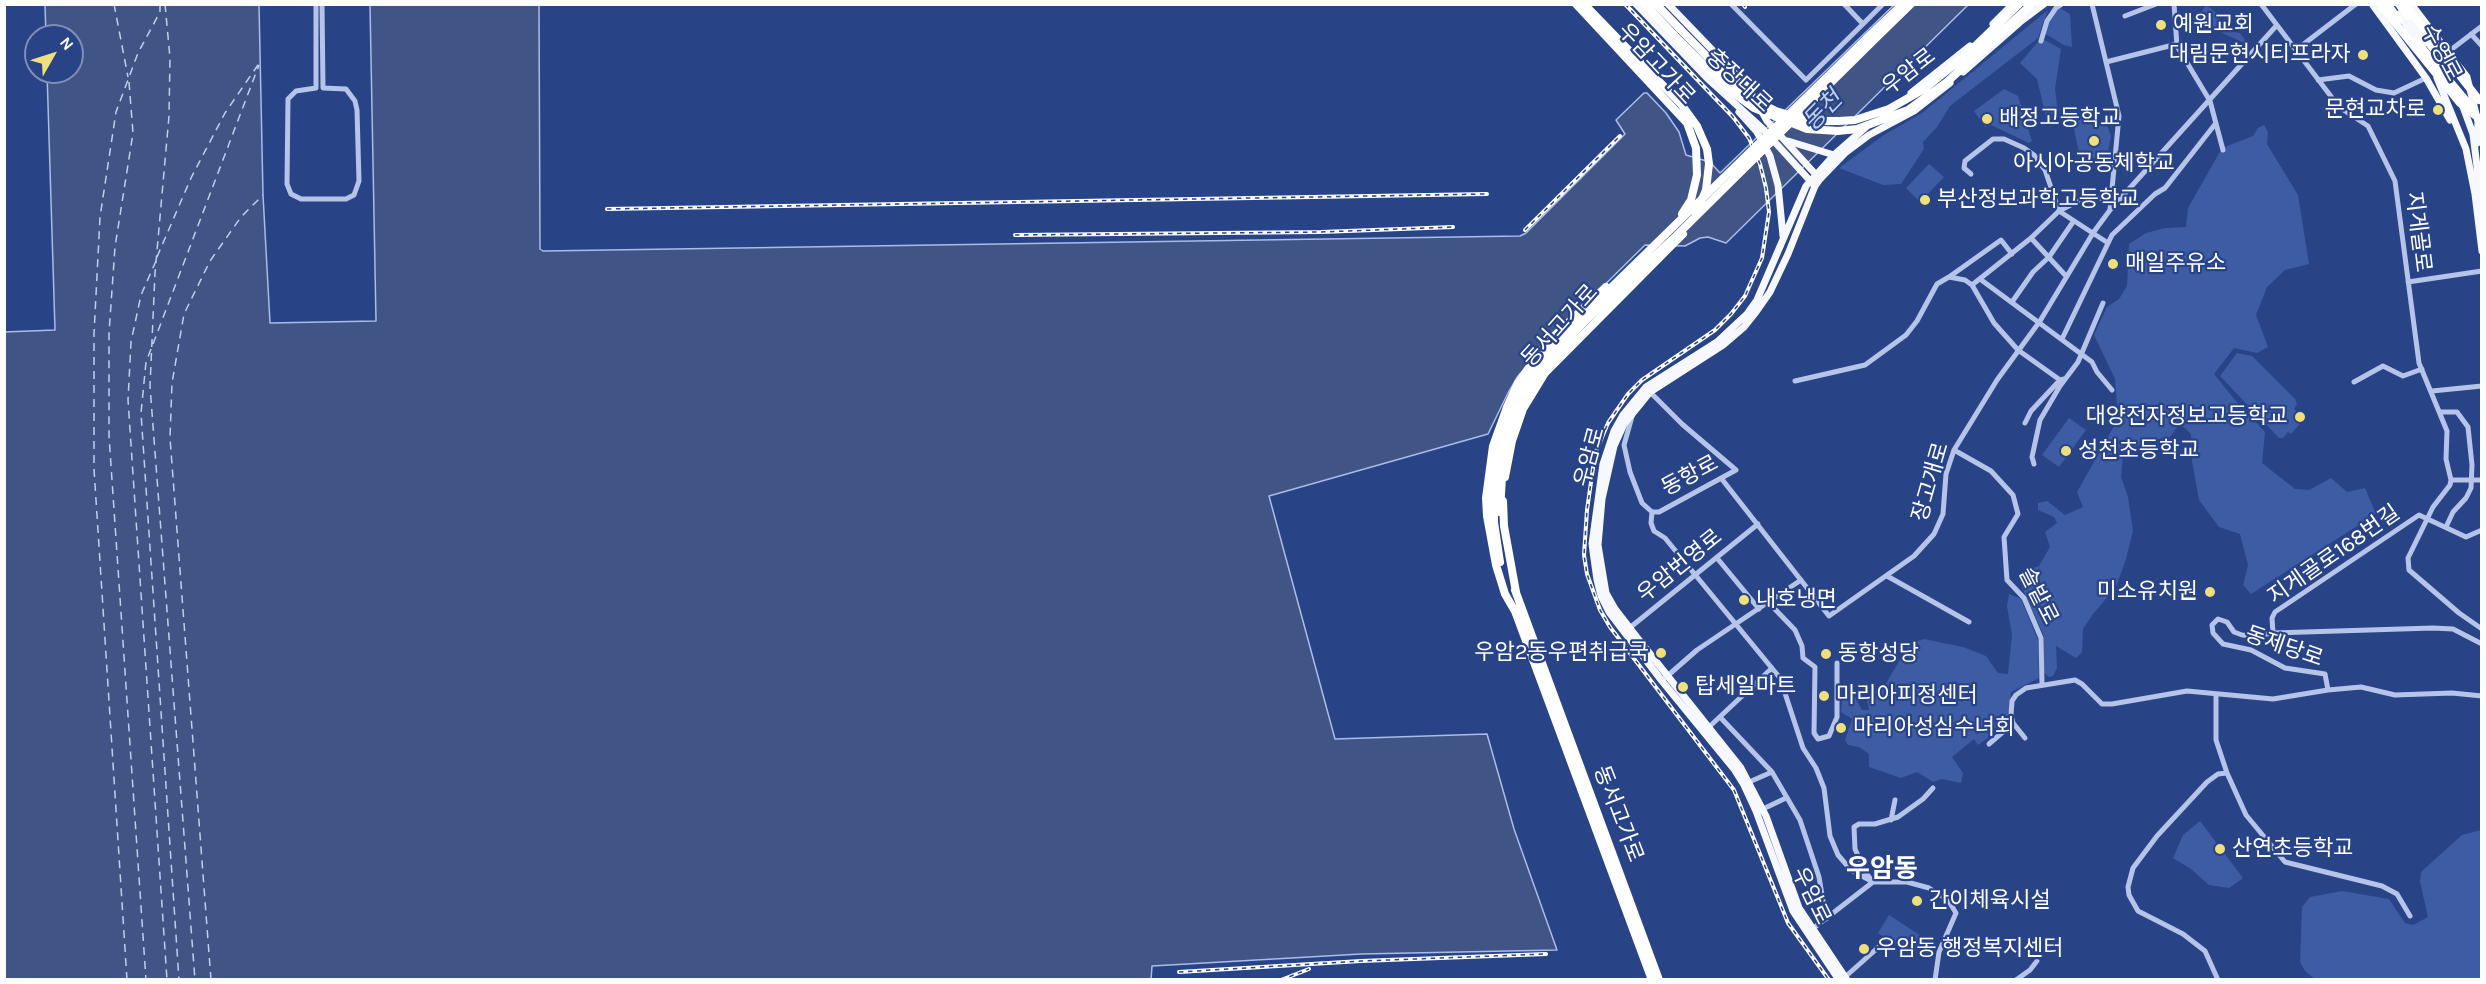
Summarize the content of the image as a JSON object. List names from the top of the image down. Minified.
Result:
{"streets":{"highway":["우암고가로","동서고가로"],"main road":["수영로","우암로","충장대로"],"street":["지게골로","동항로","장고개로","지게골로168번길","우암번영로","솔밭로","동제당로"]},"crossings":[["수영로","지게골로"],["우암고가로","동서고가로"],["우암로","충장대로"],["우암로","동항로"],["우암로","우암번영로"],["충장대로","동서고가로"],["지게골로","장고개로"],["동항로","장고개로"],["장고개로","우암번영로"],["장고개로","솔밭로"],["지게골로168번길","동제당로"],["솔밭로","동제당로"]],"districts":["우암동"],"water":["동천"],"places":["예원교회","대림문현시티프라자","문현교차로","배정고등학교","아시아공동체학교","부산정보과학고등학교","매일주유소","대양전자정보고등학교","성천초등학교","미소유치원","내호냉면","우암2동우편취급국","동항성당","탑세일마트","마리아피정센터","마리아성심수녀회","산연초등학교","간이체육시설","우암동 행정복지센터"],"north":"top right"}
